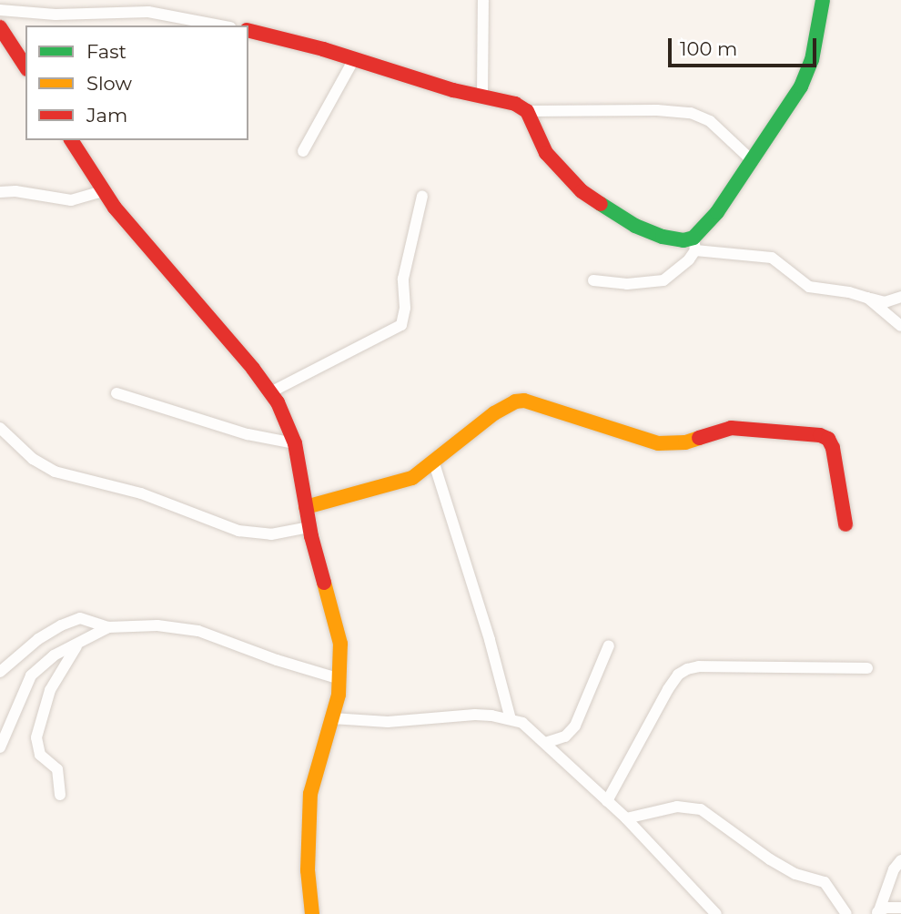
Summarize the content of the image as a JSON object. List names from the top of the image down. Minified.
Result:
{"legend":["Fast","Slow","Jam"],"scale_bar":"100 m"}
